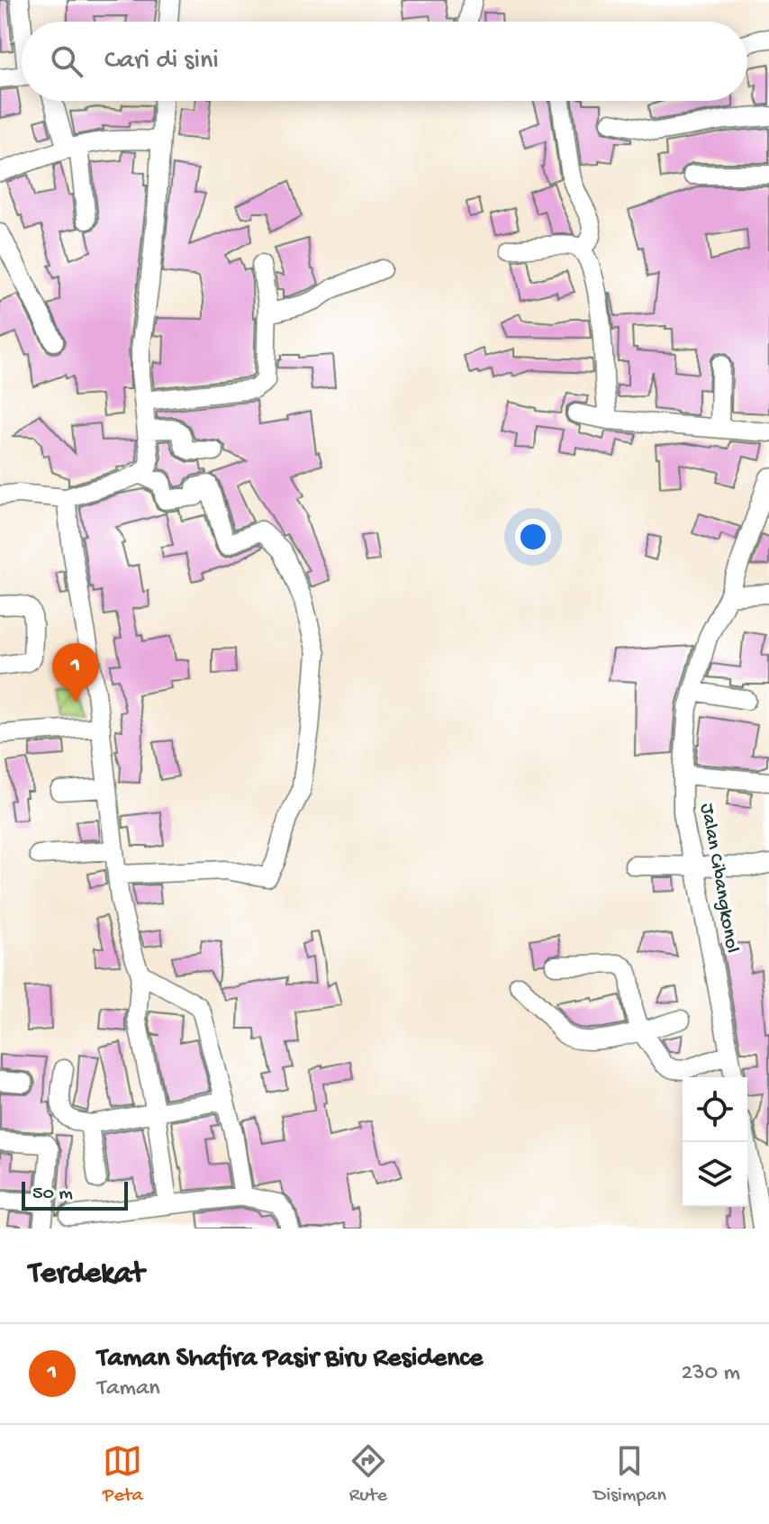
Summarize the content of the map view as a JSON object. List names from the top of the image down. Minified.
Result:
{"streets":{"street":["Jalan Cibangkonol"]},"scale_bar":"50 m","page":{"search":"Cari di sini","pins":"1","scale":"50 m","heading":"Terdekat","list":[{"mark":"1","name":"Taman Shafira Pasir Biru Residence","note":"Taman","value":"230 m"}],"nav":["Peta","Rute","Disimpan"]}}
